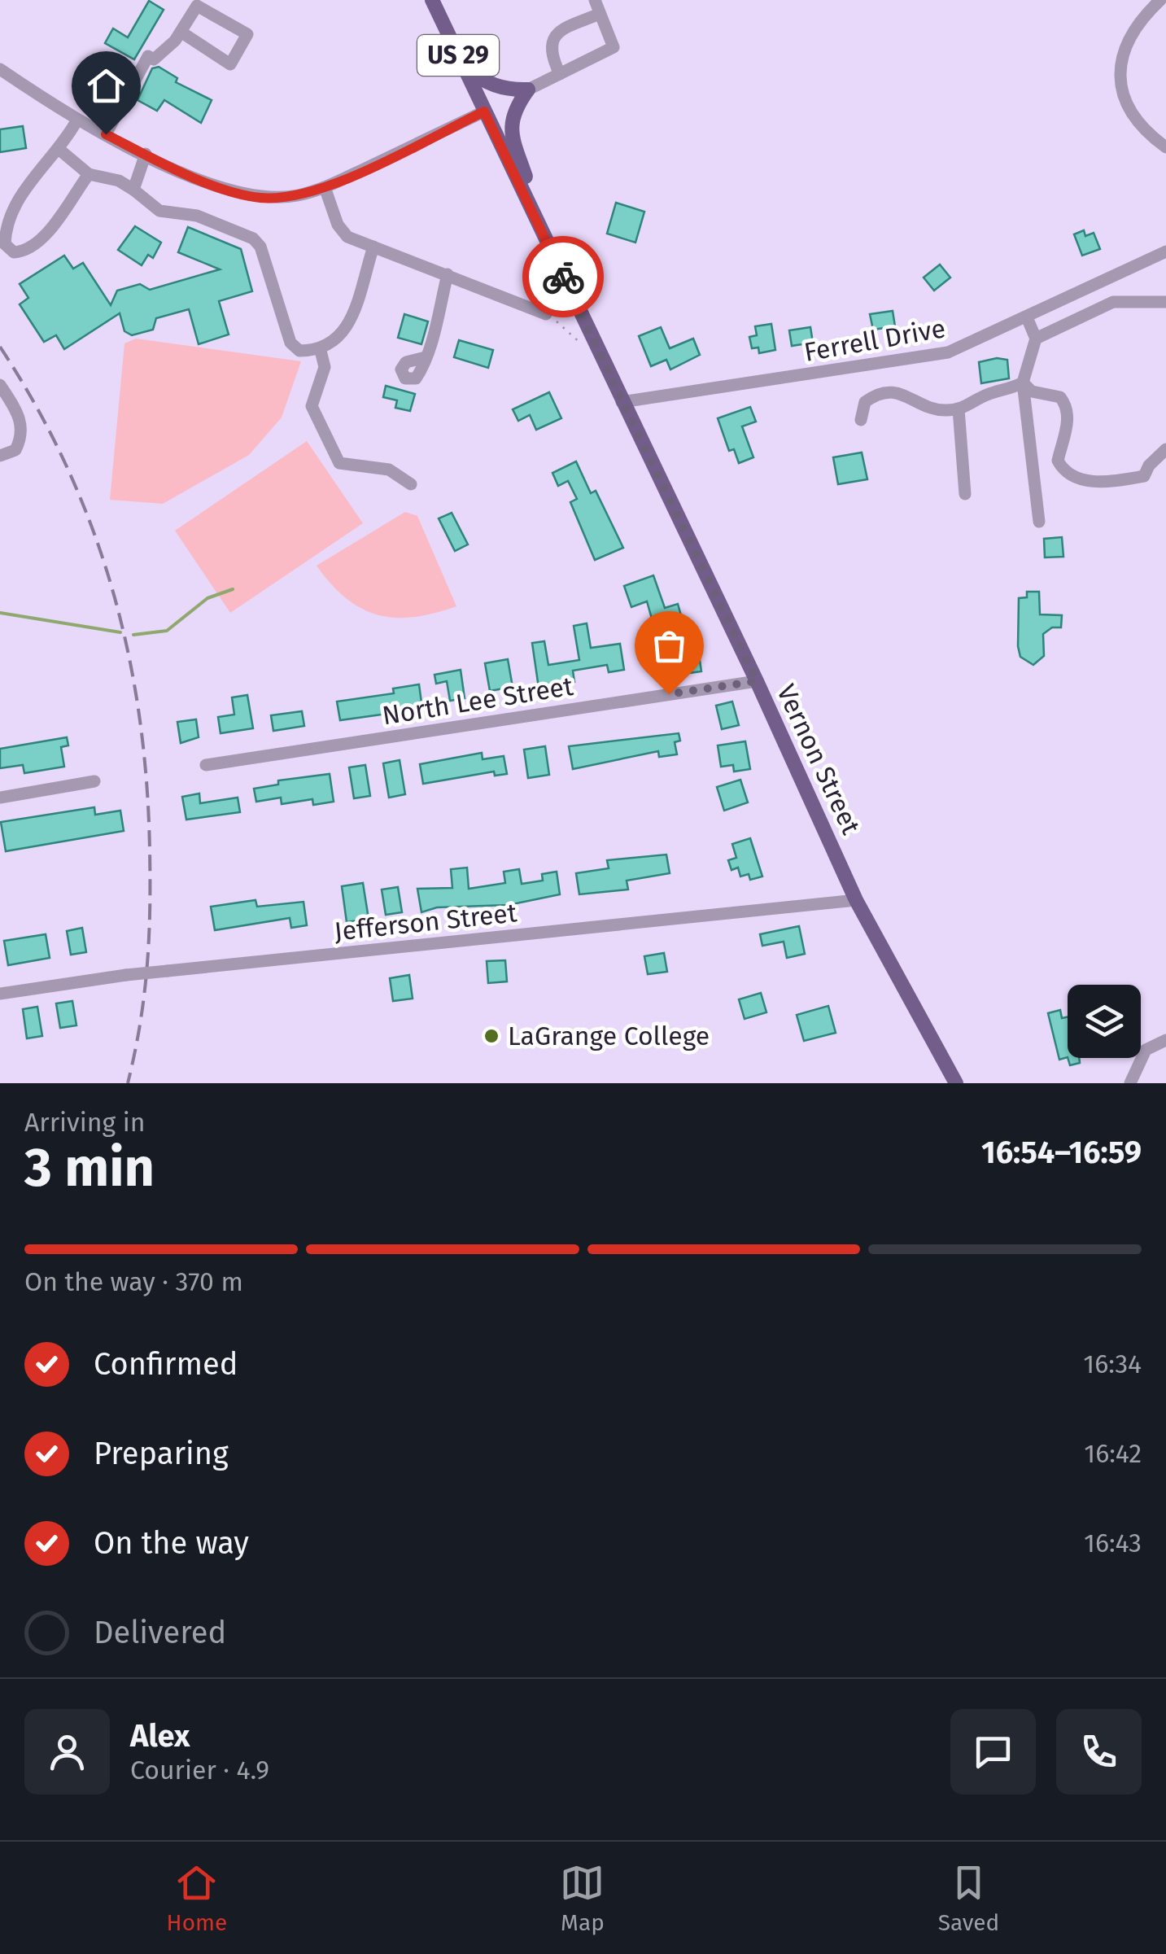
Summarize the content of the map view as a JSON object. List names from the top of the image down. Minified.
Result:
{"streets":{"main road":["US 29","Vernon Street"],"street":["Ferrell Drive","North Lee Street","Jefferson Street"]},"crossings":[["US 29","Vernon Street"],["Ferrell Drive","Vernon Street"],["North Lee Street","Vernon Street"],["Vernon Street","Jefferson Street"]],"places":["LaGrange College"],"page":{"heading":["3 min","Arriving in","16:54–16:59"],"panel":["Alex","Courier · 4.9"],"bar":"On the way · 370 m","list":[["Confirmed","16:34"],["Preparing","16:42"],["On the way","16:43"],"Delivered"],"tabs":["Home","Map","Saved"]}}
